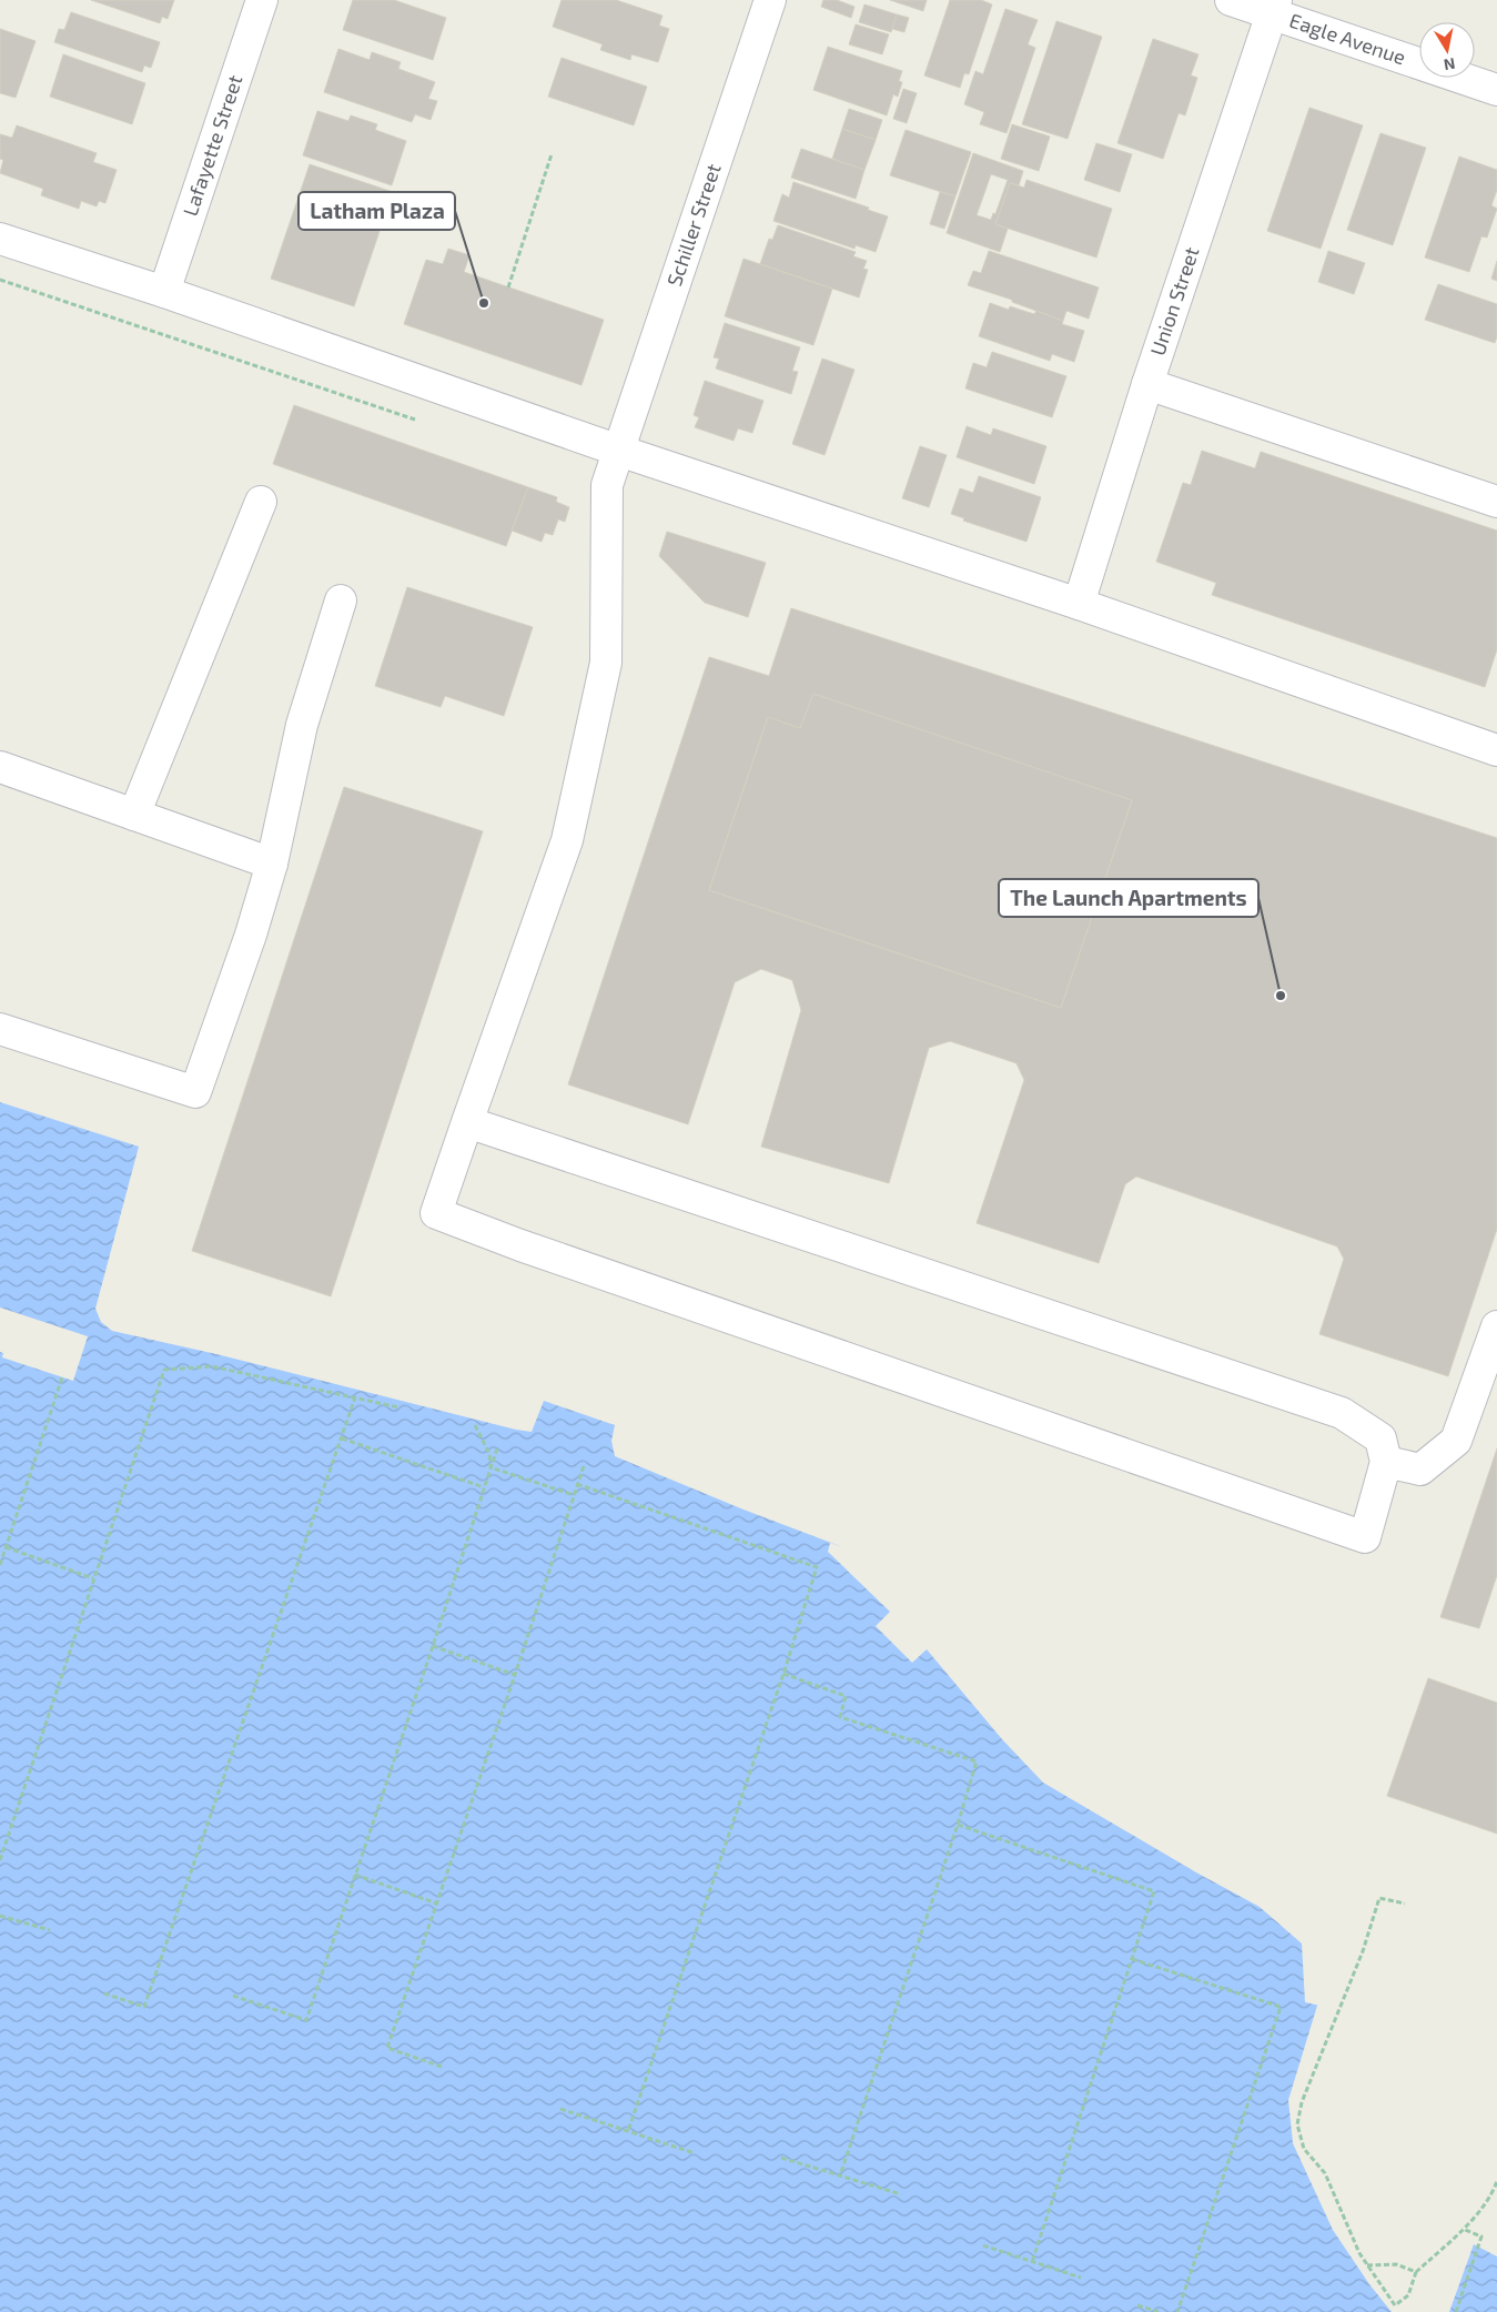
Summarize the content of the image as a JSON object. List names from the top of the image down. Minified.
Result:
{"streets":{"street":["Eagle Avenue","Lafayette Street","Schiller Street","Union Street"]},"crossings":[["Eagle Avenue","Union Street"]],"places":["Latham Plaza","The Launch Apartments"],"north":"bottom"}
